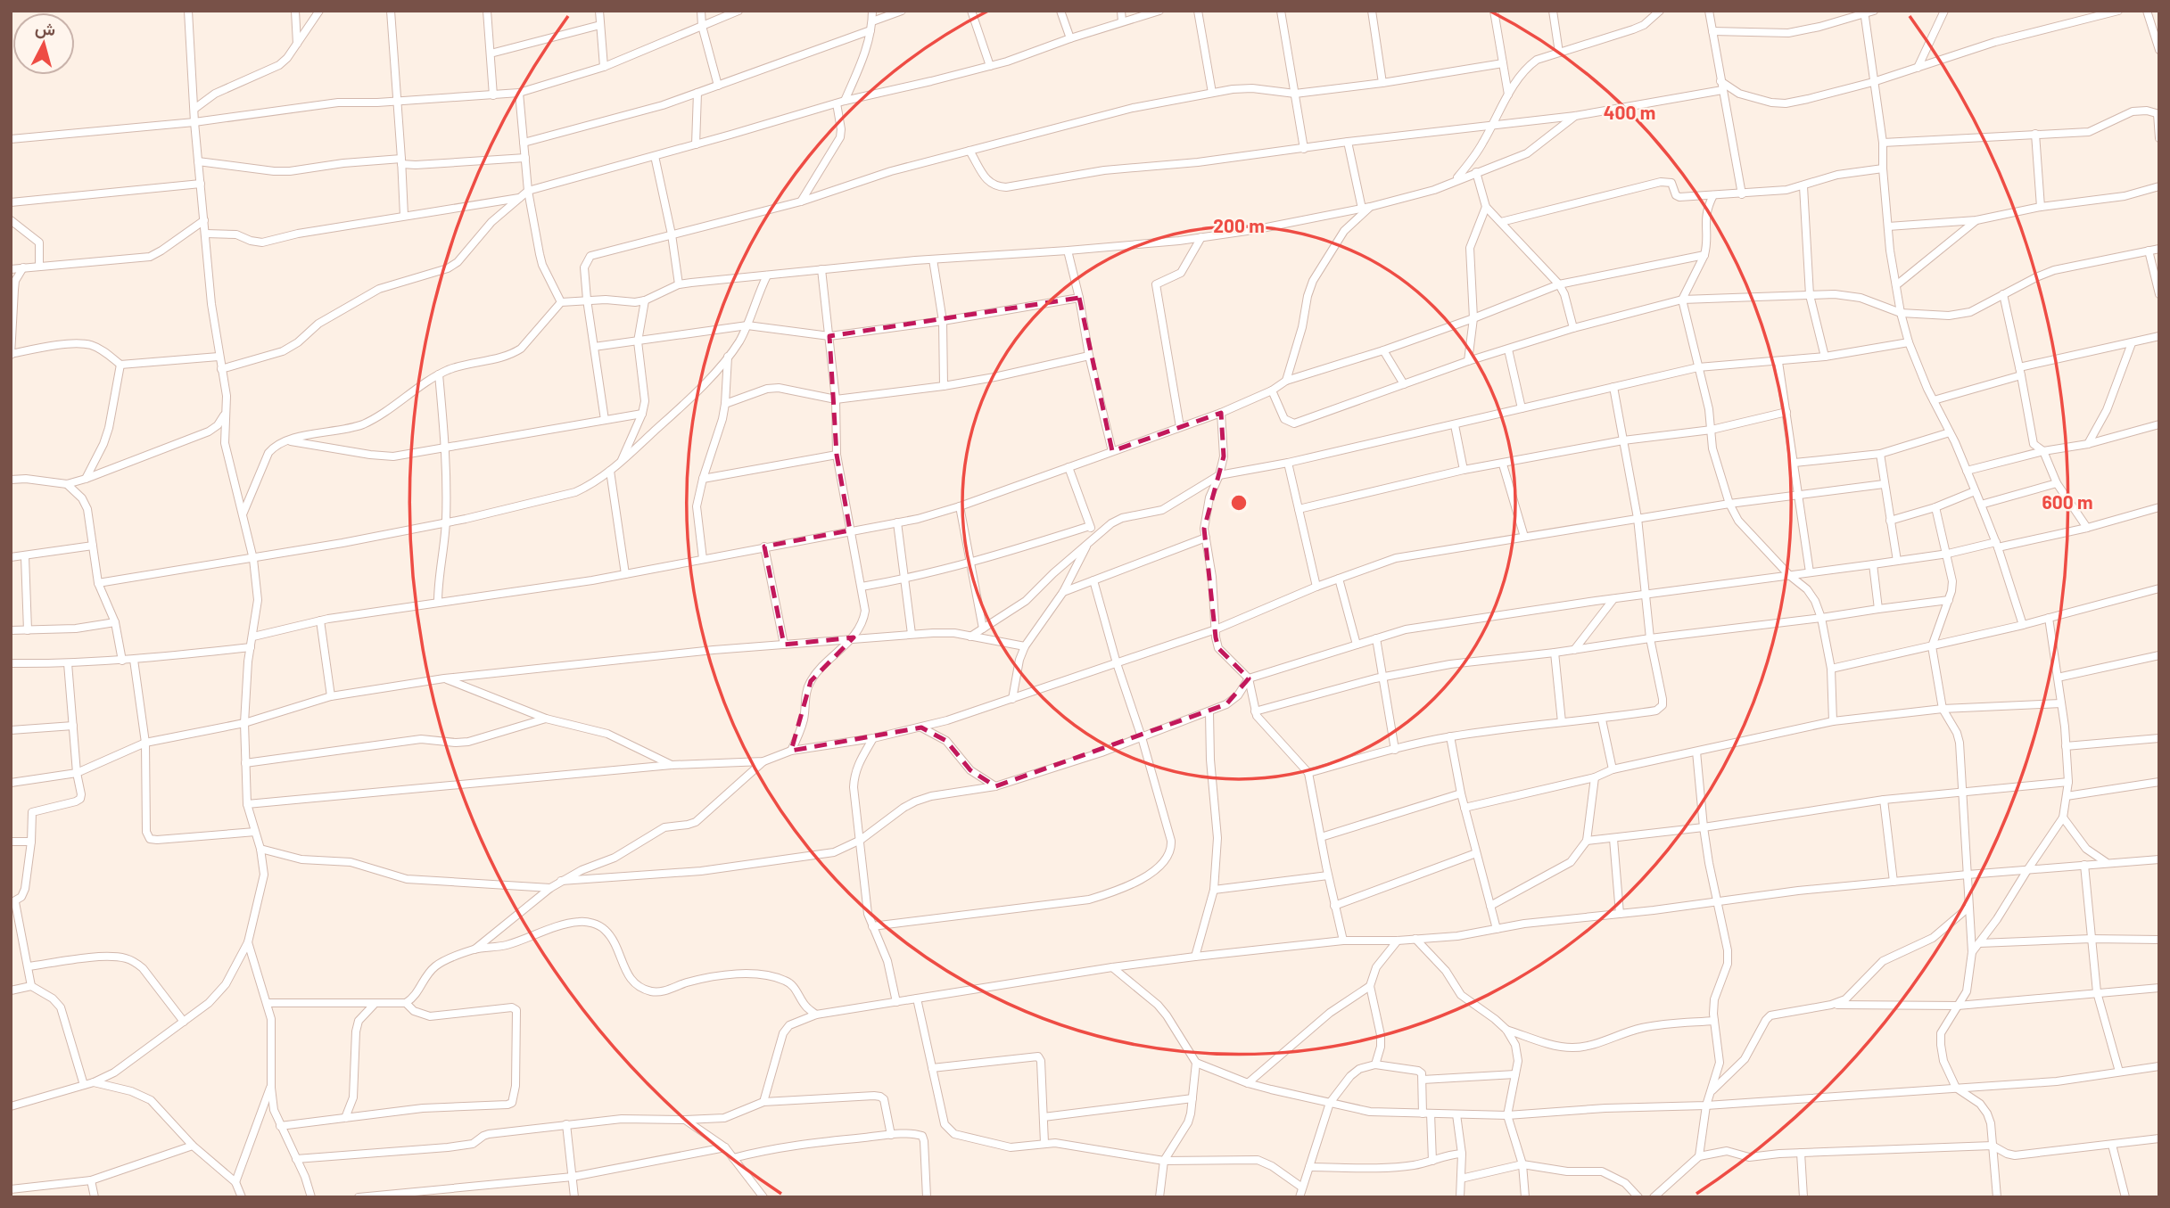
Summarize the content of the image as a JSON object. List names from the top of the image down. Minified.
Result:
{"north":"top","rings":["400 m","200 m","600 m"]}
